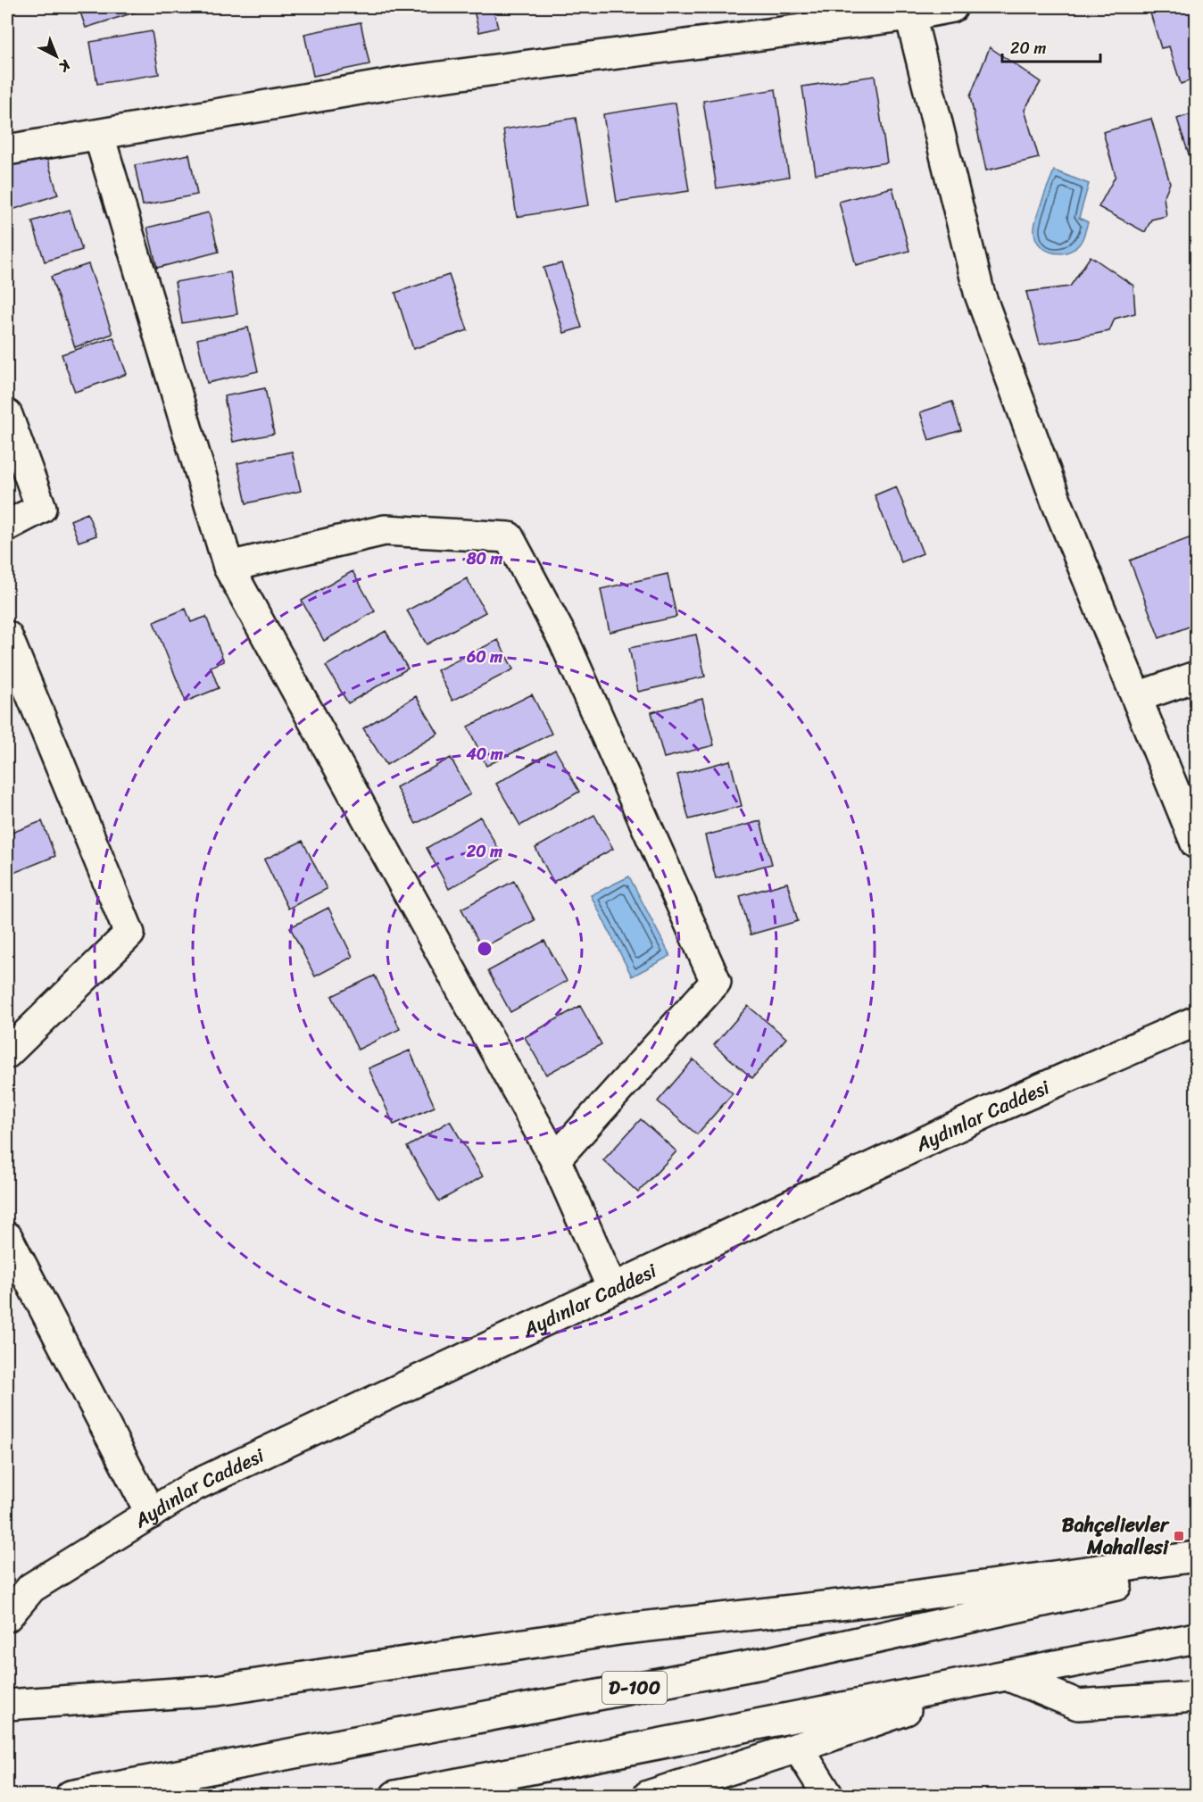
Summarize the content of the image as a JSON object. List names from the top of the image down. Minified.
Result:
{"streets":{"main road":["Aydınlar Caddesi","D-100"]},"places":{"transit":["Bahçelievler Mahallesi"]},"scale_bar":"20 m","north":"bottom right","rings":["80 m","60 m","40 m","20 m"]}
